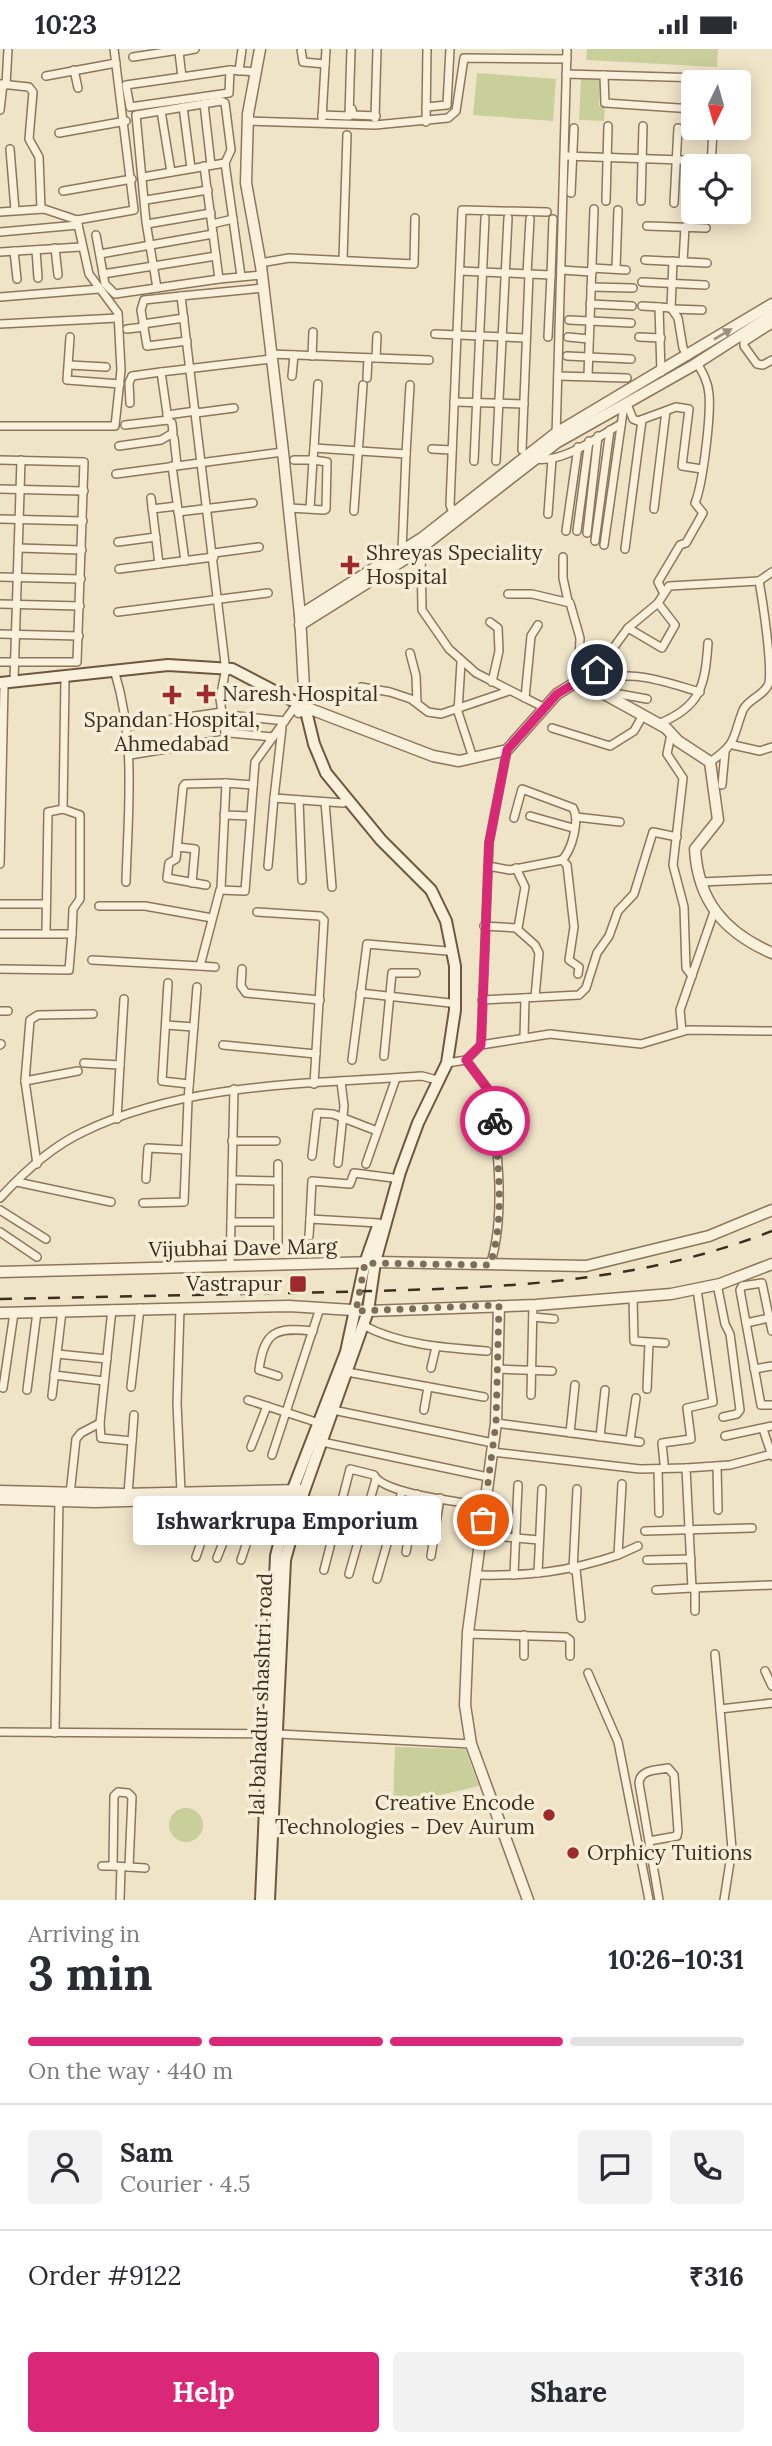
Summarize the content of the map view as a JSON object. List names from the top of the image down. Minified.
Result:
{"streets":{"main road":["lal bahadur shashtri road"],"street":["Vijubhai Dave Marg"]},"places":{"health":["Shreyas Speciality Hospital","Naresh Hospital","Spandan Hospital, Ahmedabad"],"transit":["Vastrapur"],"other":["Ishwarkrupa Emporium","Creative Encode Technologies - Dev Aurum","Orphicy Tuitions"]},"north":"bottom","page":{"status":"10:23","bubble":"Ishwarkrupa Emporium","heading":["3 min","Arriving in","10:26–10:31"],"panel":["Sam","Courier · 4.5","Order #9122","₹316"],"bar":"On the way · 440 m","buttons":["Help","Share"]}}
